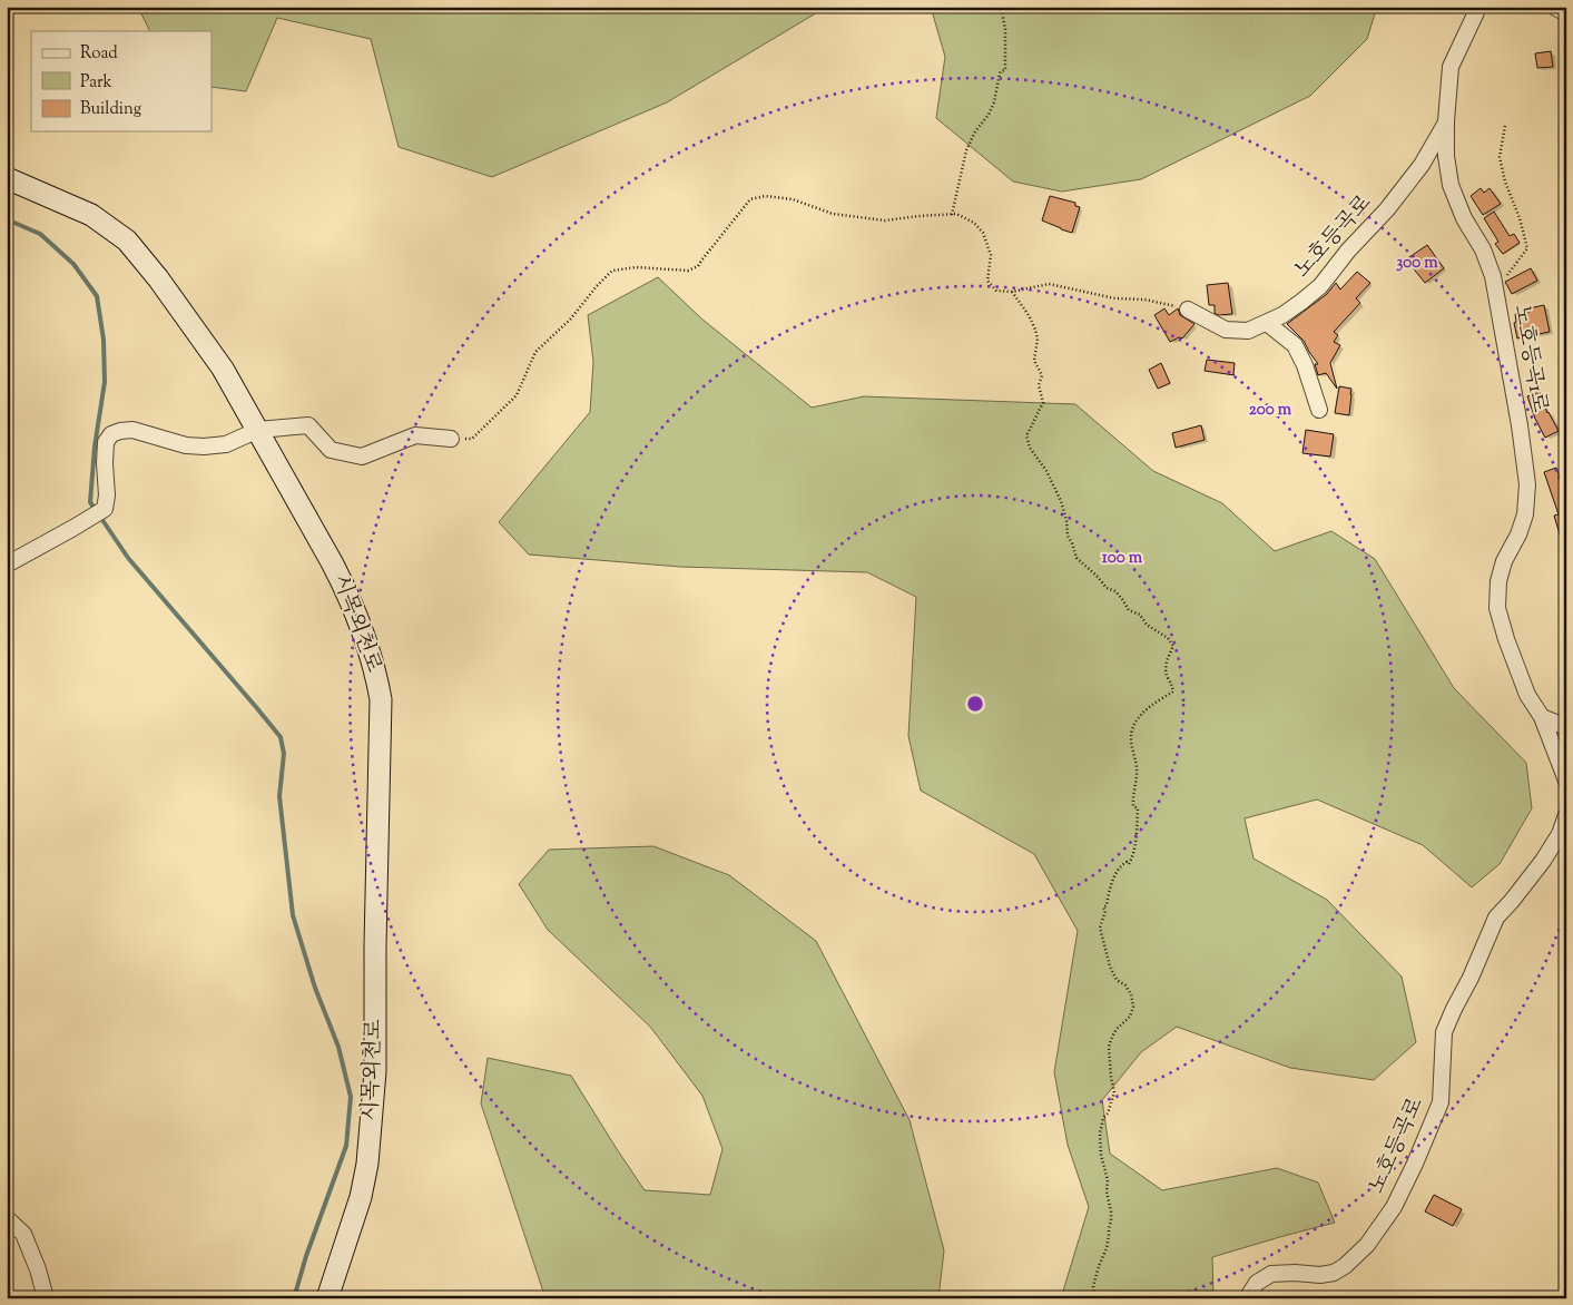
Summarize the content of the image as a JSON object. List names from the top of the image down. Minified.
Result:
{"streets":{"street":["노호등곡로","노호등곡1로","시목외천로"]},"crossings":[["노호등곡로","노호등곡1로"]],"legend":["Road","Park","Building"],"rings":["300 m","200 m","100 m"]}
